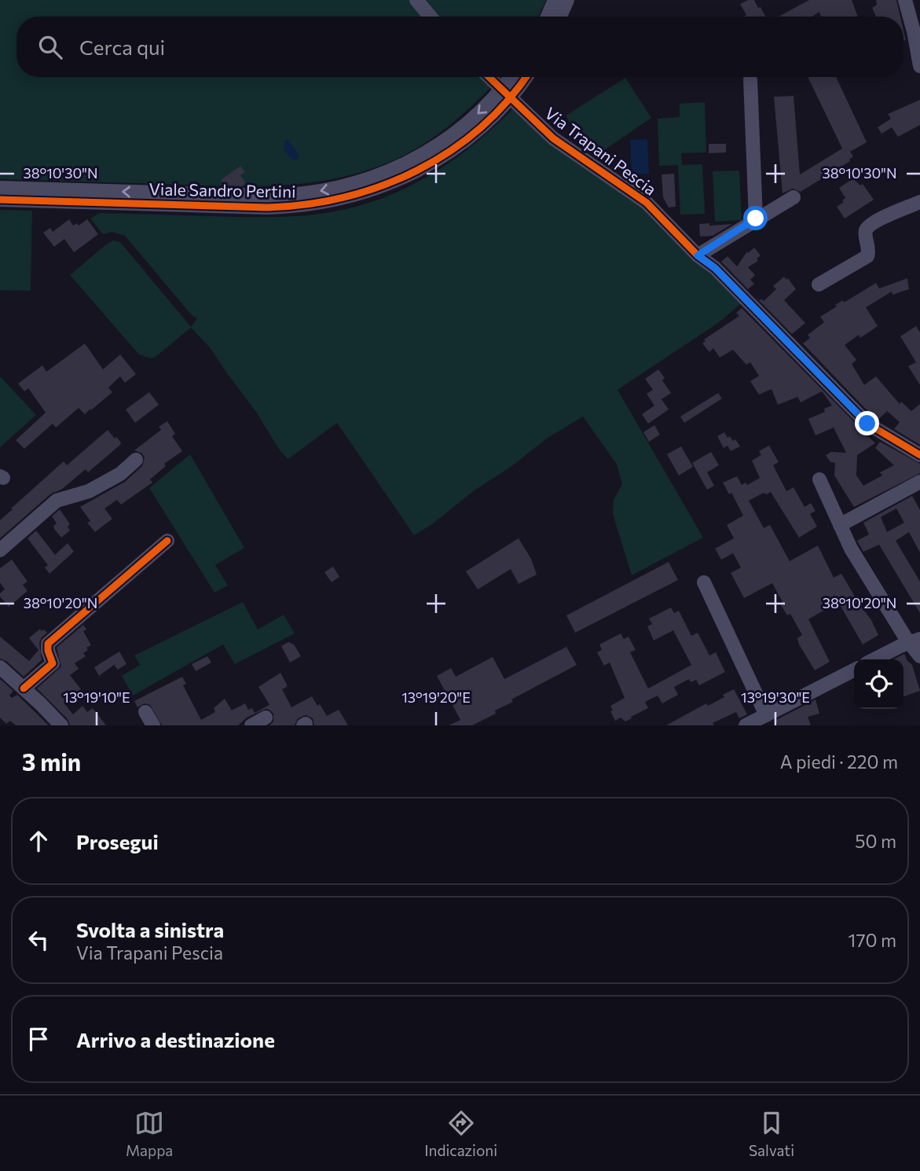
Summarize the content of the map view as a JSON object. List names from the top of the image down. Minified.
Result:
{"streets":{"street":["Via Trapani Pescia","Viale Sandro Pertini"]},"crossings":[["Via Trapani Pescia","Viale Sandro Pertini"]],"page":{"search":"Cerca qui","heading":["3 min","A piedi · 220 m"],"list":[["Prosegui","50 m"],["Svolta a sinistra","Via Trapani Pescia","170 m"],"Arrivo a destinazione"],"nav":["Mappa","Indicazioni","Salvati"]},"coordinates":["38°10'30\"N","38°10'20\"N","13°19'10\"E","13°19'20\"E","13°19'30\"E"]}
